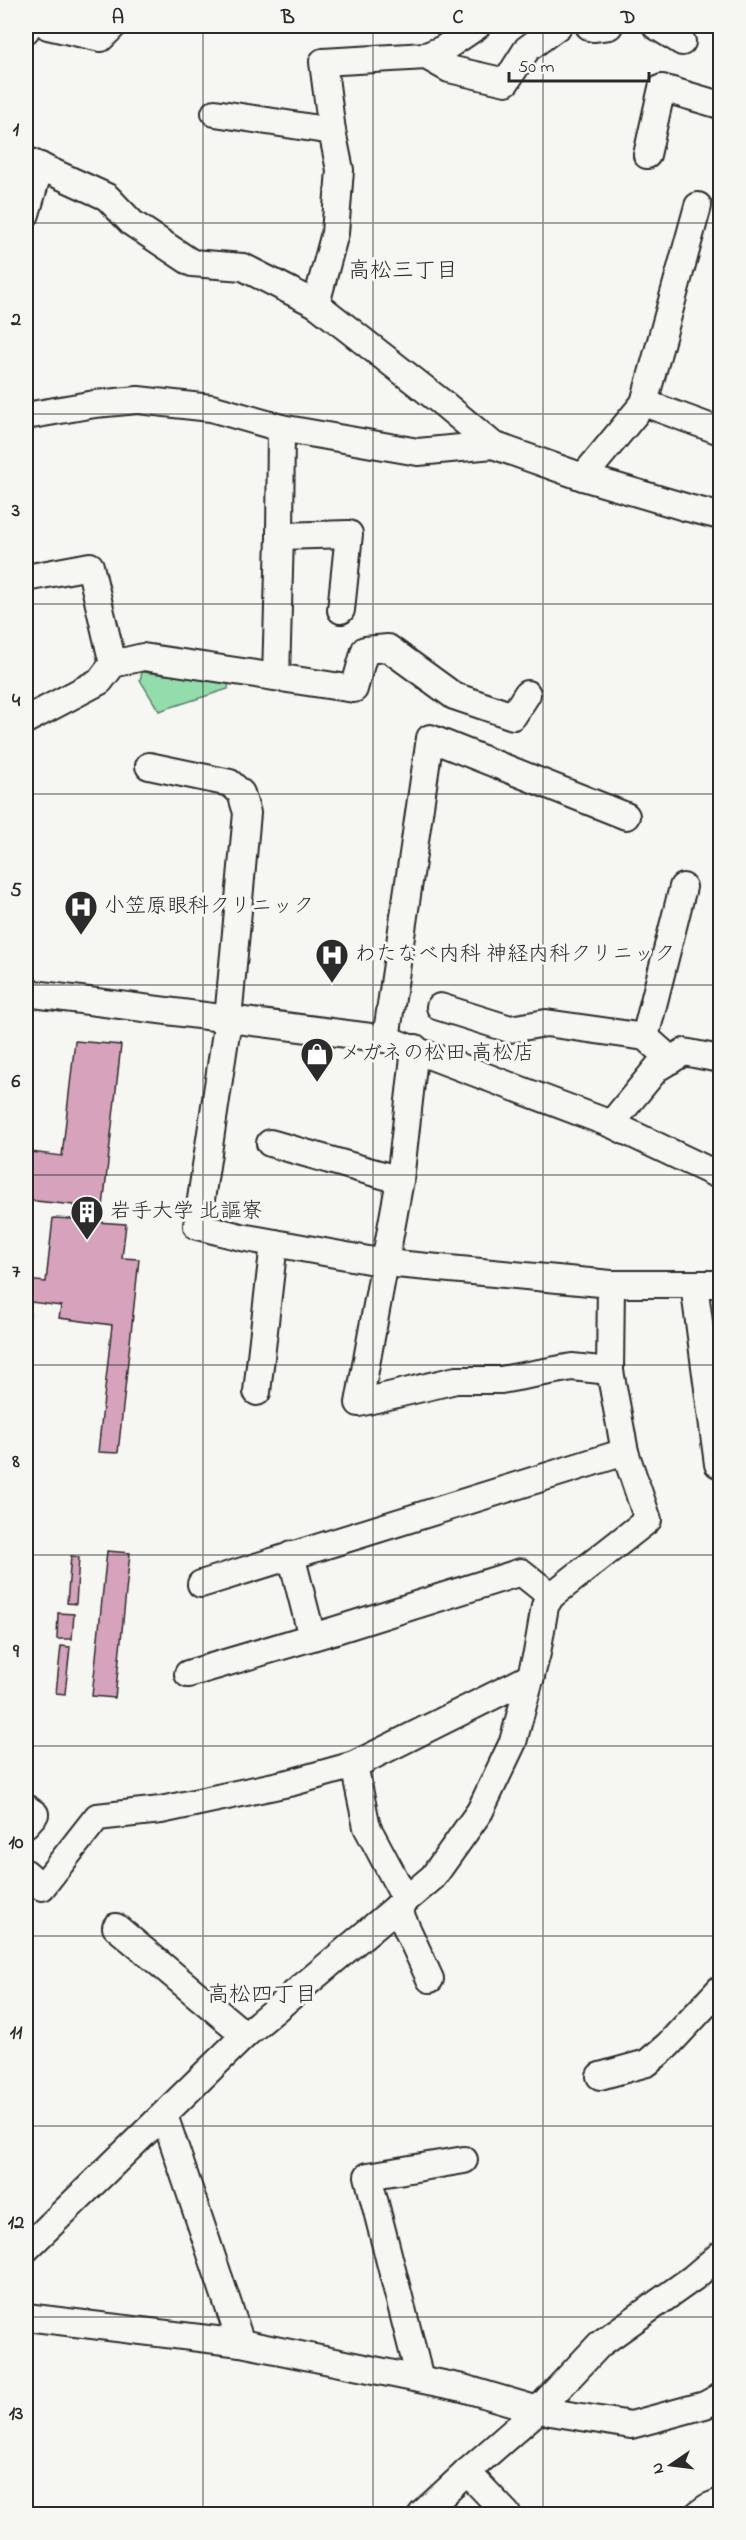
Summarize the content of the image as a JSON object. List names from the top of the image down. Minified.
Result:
{"districts":["高松三丁目","高松四丁目"],"places":{"hospital":["小笠原眼科クリニック","わたなべ内科 神経内科クリニック"],"shop":["メガネの松田 高松店"],"building":["岩手大学 北謳寮"]},"scale_bar":"50 m","north":"left","grid":{"columns":["A","B","C","D"],"rows":["1","2","3","4","5","6","7","8","9","10","11","12","13"]}}
